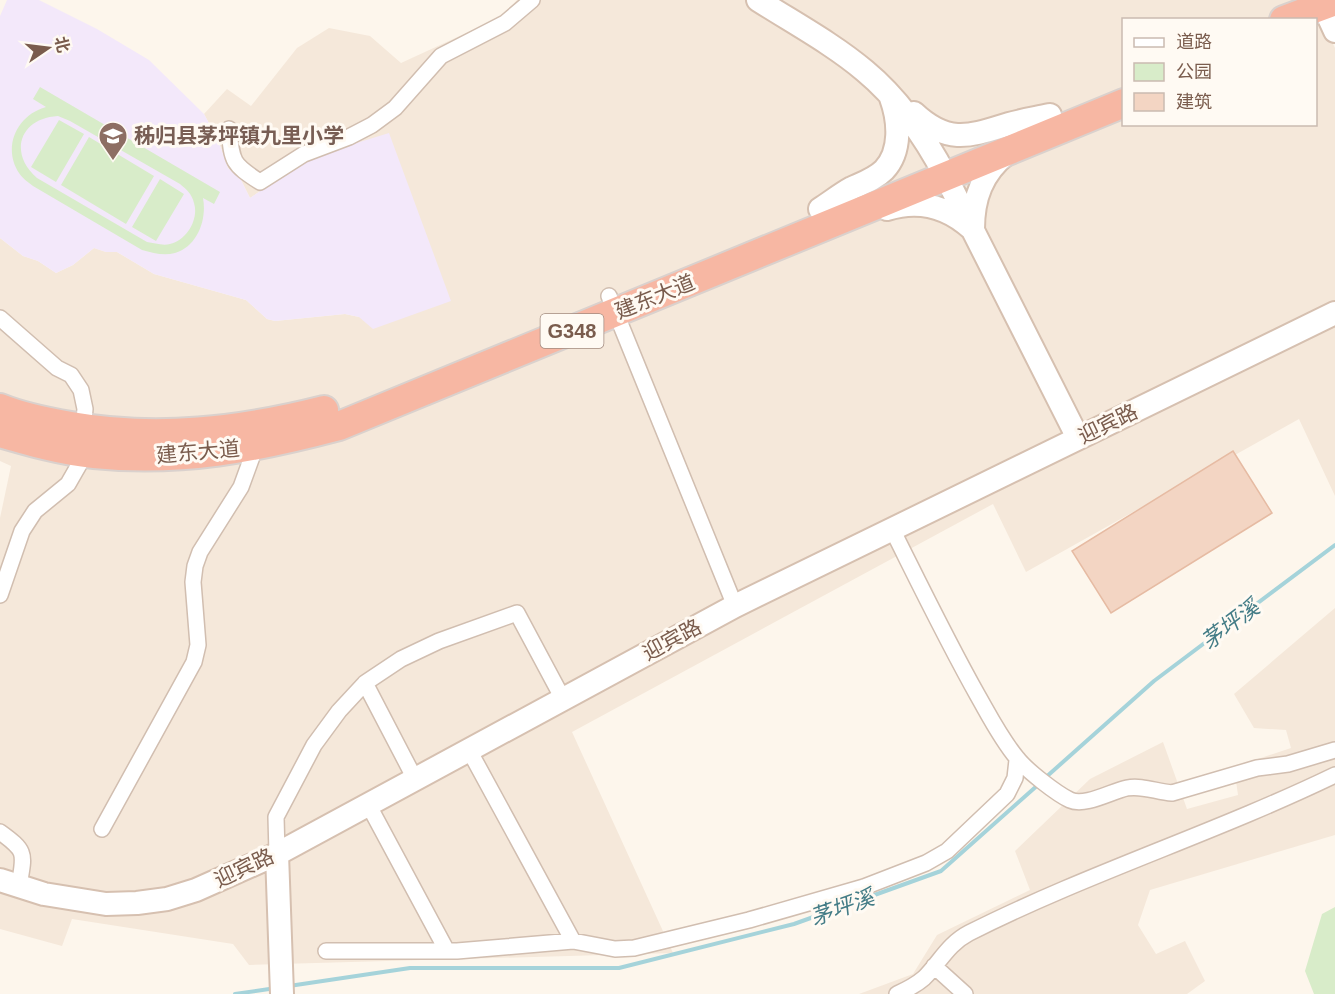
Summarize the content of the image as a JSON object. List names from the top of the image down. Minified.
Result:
{"streets":{"highway":["建东大道","G348"],"main road":["迎宾路"]},"water":["茅坪溪"],"places":{"school or university":["秭归县茅坪镇九里小学"]},"legend":["道路","公园","建筑"],"north":"right"}
